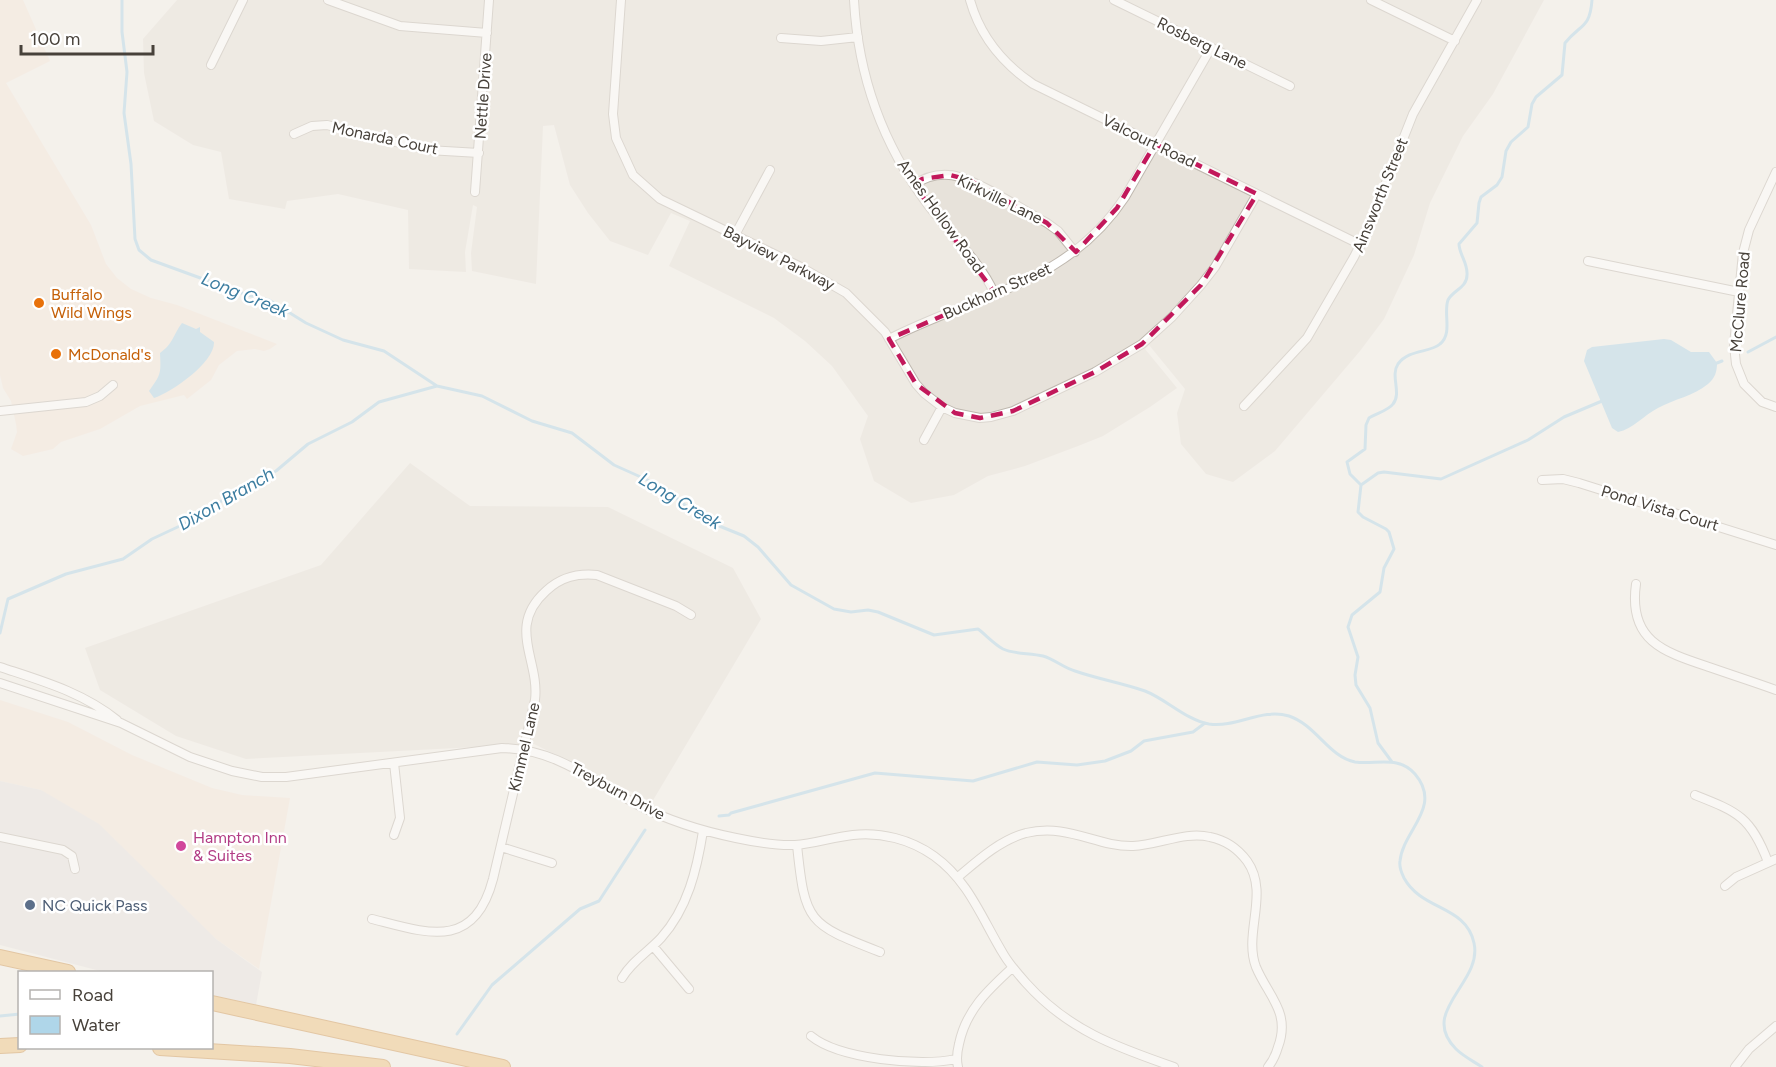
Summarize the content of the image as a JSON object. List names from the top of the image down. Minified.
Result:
{"streets":{"street":["Rosberg Lane","Nettle Drive","Monarda Court","Valcourt Road","Ainsworth Street","Kirkville Lane","Ames Hollow Road","Bayview Parkway","Buckhorn Street","McClure Road","Pond Vista Court","Kimmel Lane","Treyburn Drive"]},"crossings":[["Rosberg Lane","Buckhorn Street"],["Nettle Drive","Monarda Court"],["Valcourt Road","Ainsworth Street"],["Valcourt Road","Bayview Parkway"],["Valcourt Road","Buckhorn Street"],["Kirkville Lane","Ames Hollow Road"],["Kirkville Lane","Buckhorn Street"],["Ames Hollow Road","Buckhorn Street"],["Bayview Parkway","Buckhorn Street"],["Kimmel Lane","Treyburn Drive"]],"water":["Long Creek","Dixon Branch"],"places":["Buffalo Wild Wings","McDonald's","Hampton Inn & Suites","NC Quick Pass"],"legend":["Road","Water"],"scale_bar":"100 m"}
